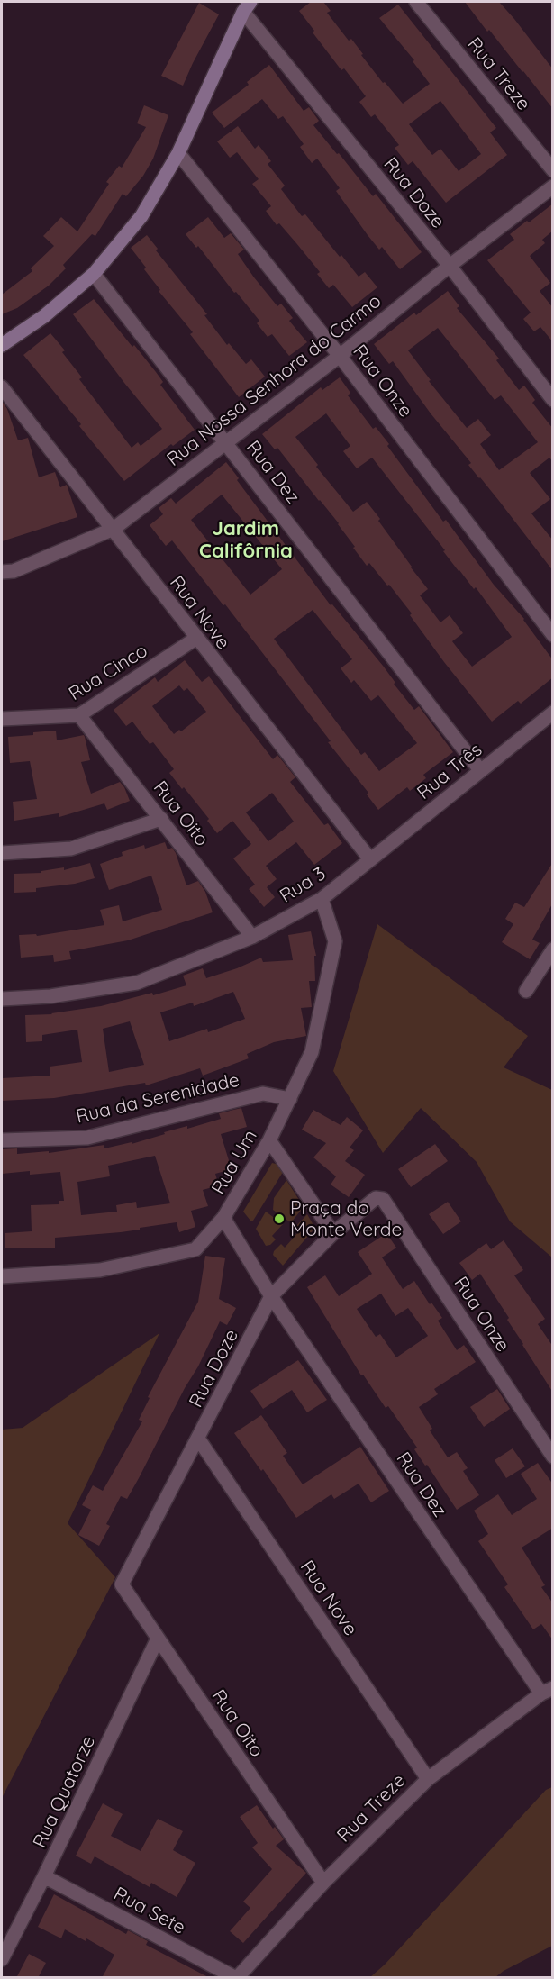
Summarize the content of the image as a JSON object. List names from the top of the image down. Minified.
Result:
{"streets":{"street":["Rua Treze","Rua Doze","Rua Nossa Senhora do Carmo","Rua Onze","Rua Dez","Rua Nove","Rua Cinco","Rua Três","Rua Oito","Rua 3","Rua da Serenidade","Rua Um","Rua Quatorze","Rua Sete"]},"crossings":[["Rua Treze","Rua Dez"],["Rua Treze","Rua Nove"],["Rua Treze","Rua Oito"],["Rua Treze","Rua Sete"],["Rua Doze","Rua Nossa Senhora do Carmo"],["Rua Doze","Rua Onze"],["Rua Doze","Rua Dez"],["Rua Doze","Rua Nove"],["Rua Doze","Rua Oito"],["Rua Nossa Senhora do Carmo","Rua Onze"],["Rua Nossa Senhora do Carmo","Rua Dez"],["Rua Nossa Senhora do Carmo","Rua Nove"],["Rua Dez","Rua Três"],["Rua Dez","Rua Um"],["Rua Nove","Rua Cinco"],["Rua Nove","Rua Três"],["Rua Nove","Rua 3"],["Rua Cinco","Rua Oito"],["Rua Três","Rua 3"],["Rua Oito","Rua 3"],["Rua Oito","Rua Quatorze"],["Rua 3","Rua Um"],["Rua da Serenidade","Rua Um"],["Rua Quatorze","Rua Sete"]],"districts":["Jardim Califôrnia"],"places":["Praça do Monte Verde"]}
